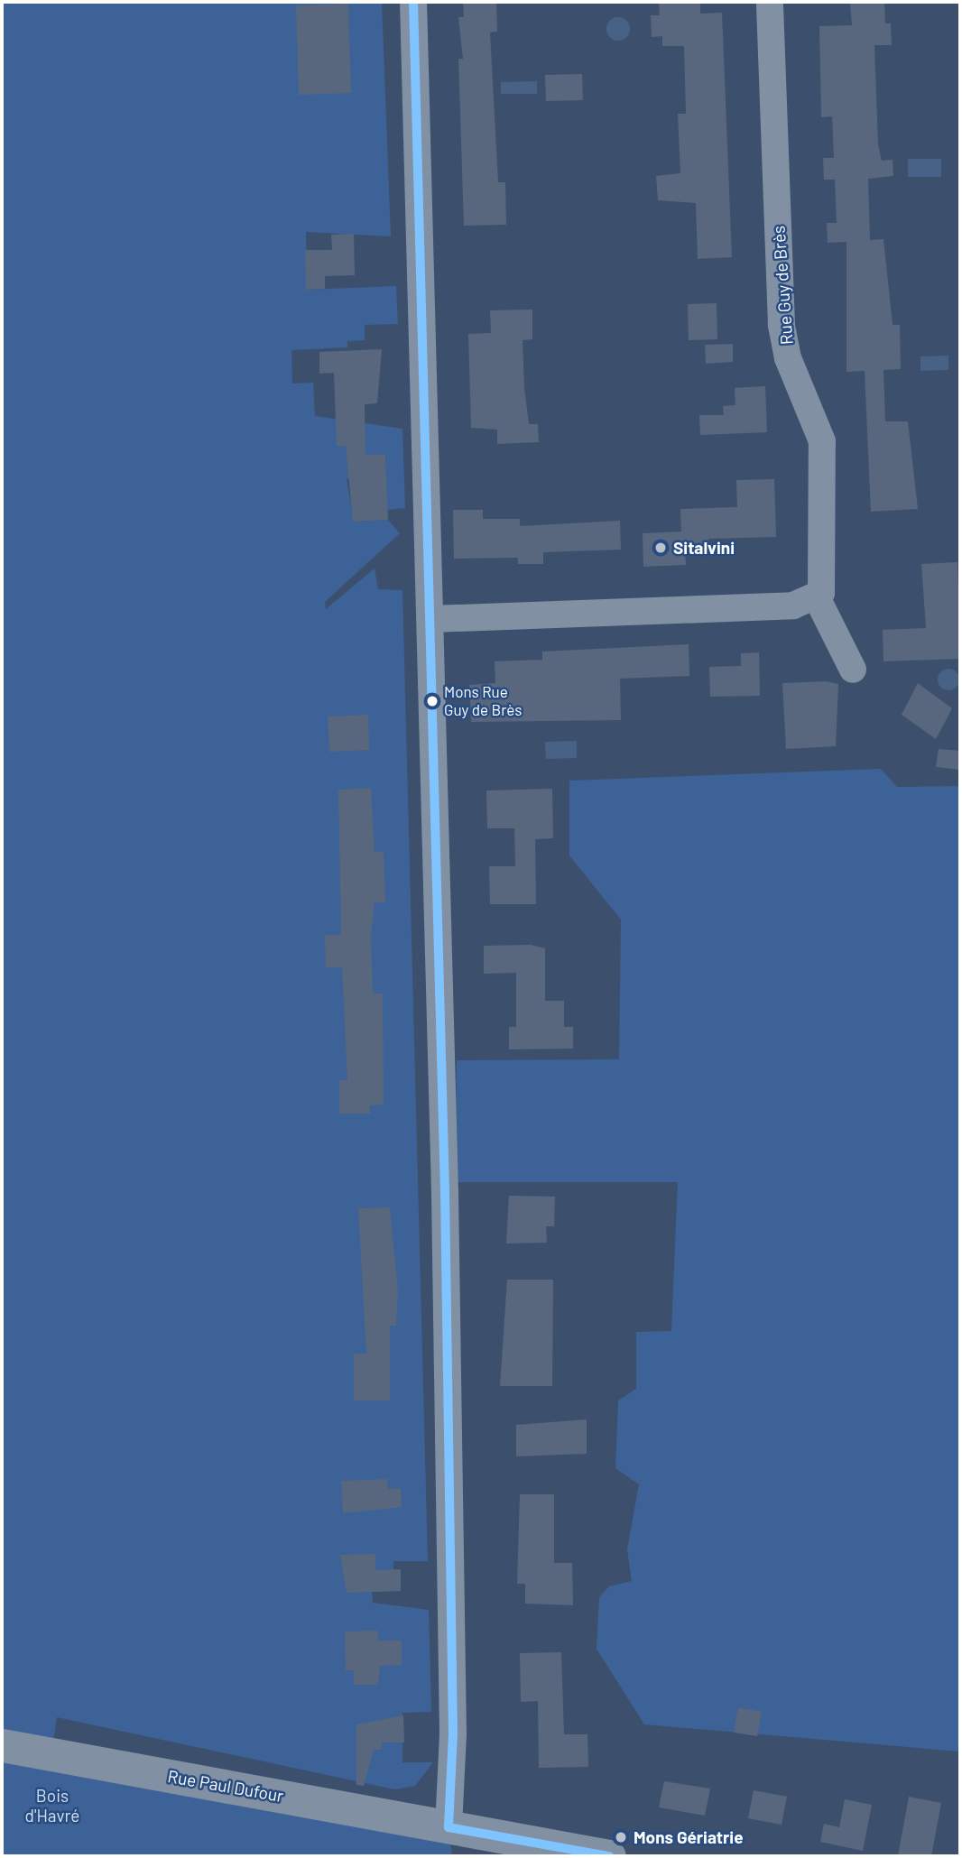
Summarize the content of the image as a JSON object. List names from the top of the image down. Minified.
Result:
{"streets":{"street":["Rue Guy de Brès","Rue Paul Dufour"]},"parks":["Bois d'Havré"],"places":["Sitalvini","Mons Rue Guy de Brès","Mons Gériatrie"]}
